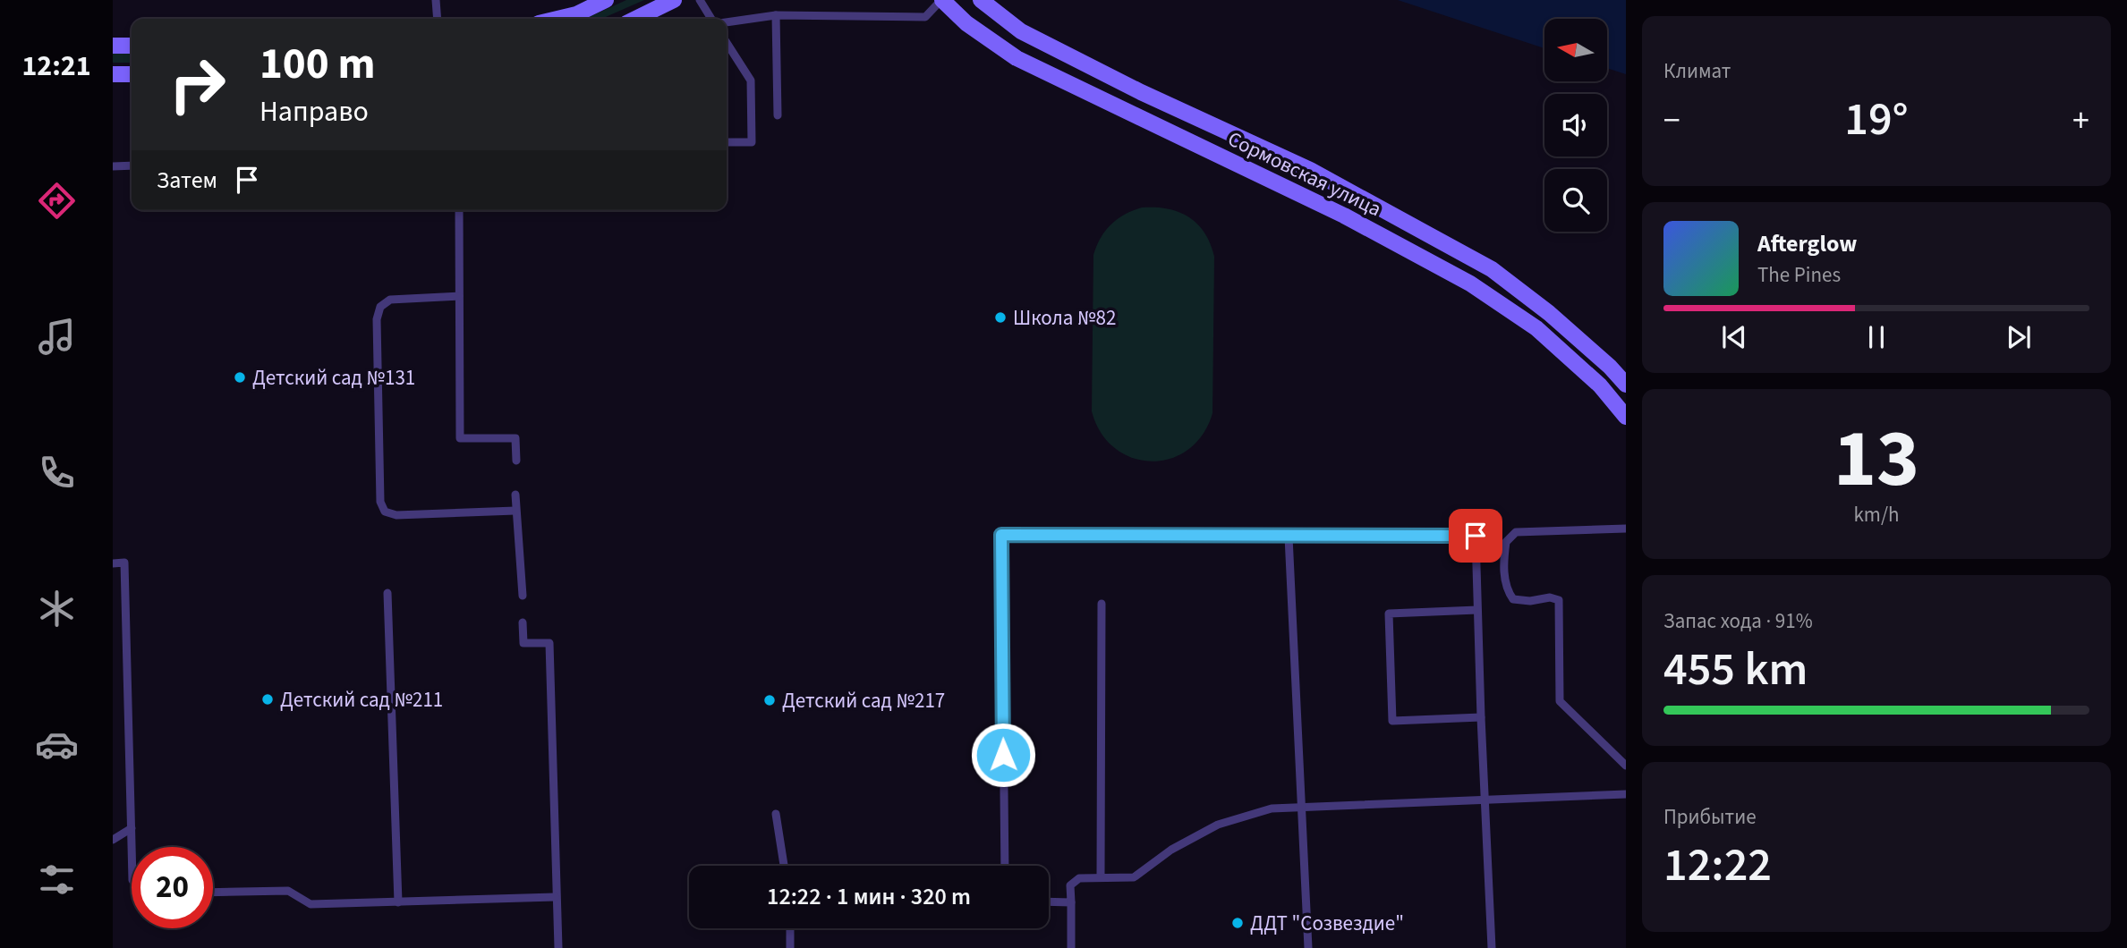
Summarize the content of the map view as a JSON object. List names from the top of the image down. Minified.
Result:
{"streets":{"main road":["Сормовская улица"]},"places":["Школа №82","Детский сад №131","Детский сад №211","Детский сад №217","ДДТ \"Созвездие\""],"north":"left","page":{"tabs":"12:21","tile":["Климат",["13","km/h"],["Запас хода · 91%","455 km"],["Прибытие","12:22"]],"turn":["100 m","Направо"],"heat":["−","19°","+"],"then":"Затем","song":["Afterglow","The Pines"],"limit":"20","trip":"12:22 · 1 мин · 320 m"}}
